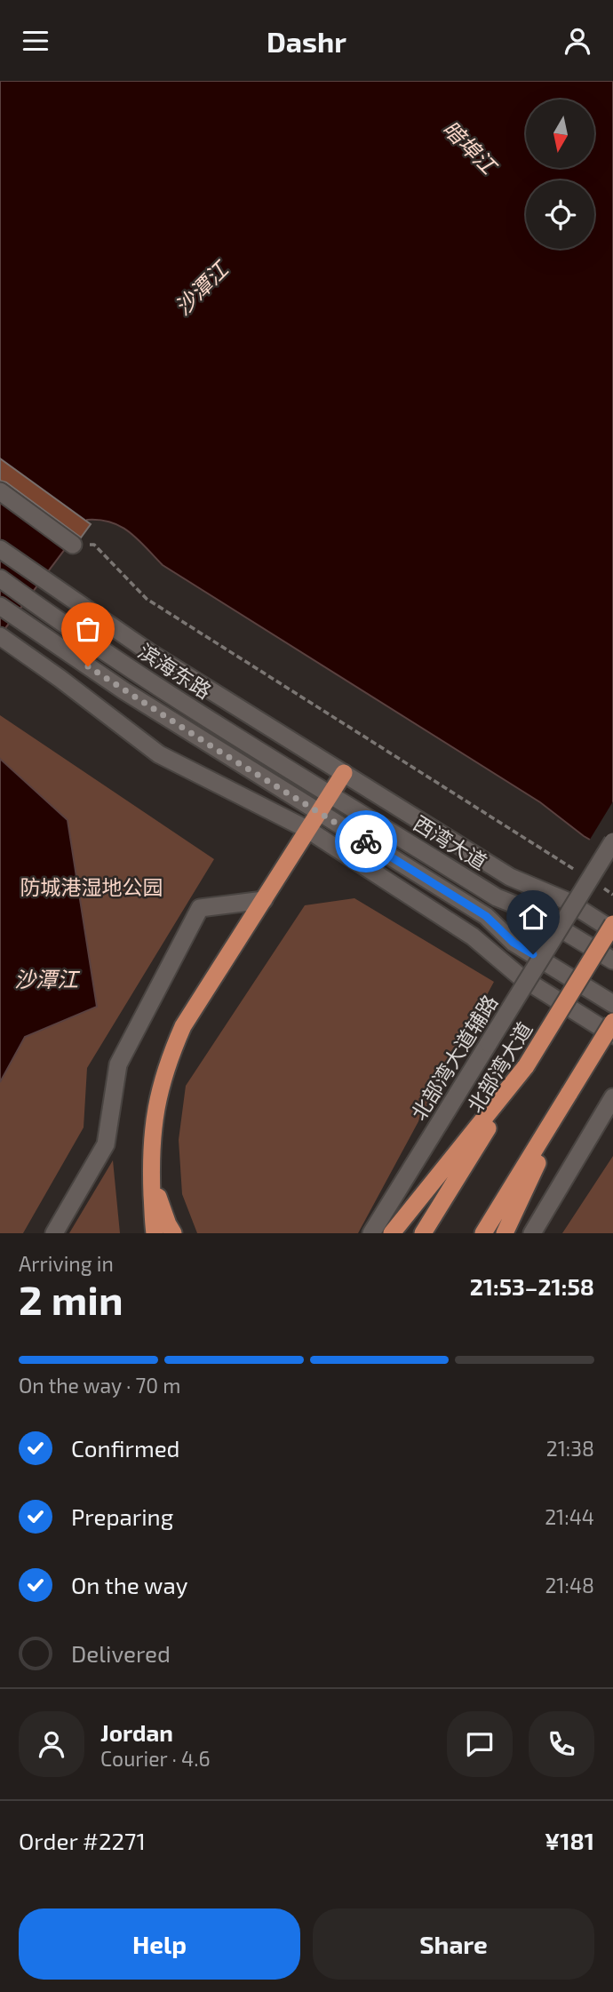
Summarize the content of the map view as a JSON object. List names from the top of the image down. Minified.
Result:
{"streets":{"highway":["北部湾大道"],"main road":["滨海东路","西湾大道","北部湾大道辅路"]},"crossings":[["滨海东路","西湾大道"]],"water":["暗埠江","沙潭江"],"parks":["防城港湿地公园"],"north":"bottom","page":{"header":"Dashr","heading":["2 min","Arriving in","21:53–21:58"],"panel":["Jordan","Courier · 4.6","Order #2271","¥181"],"bar":"On the way · 70 m","list":[["Confirmed","21:38"],["Preparing","21:44"],["On the way","21:48"],"Delivered"],"buttons":["Help","Share"]}}
